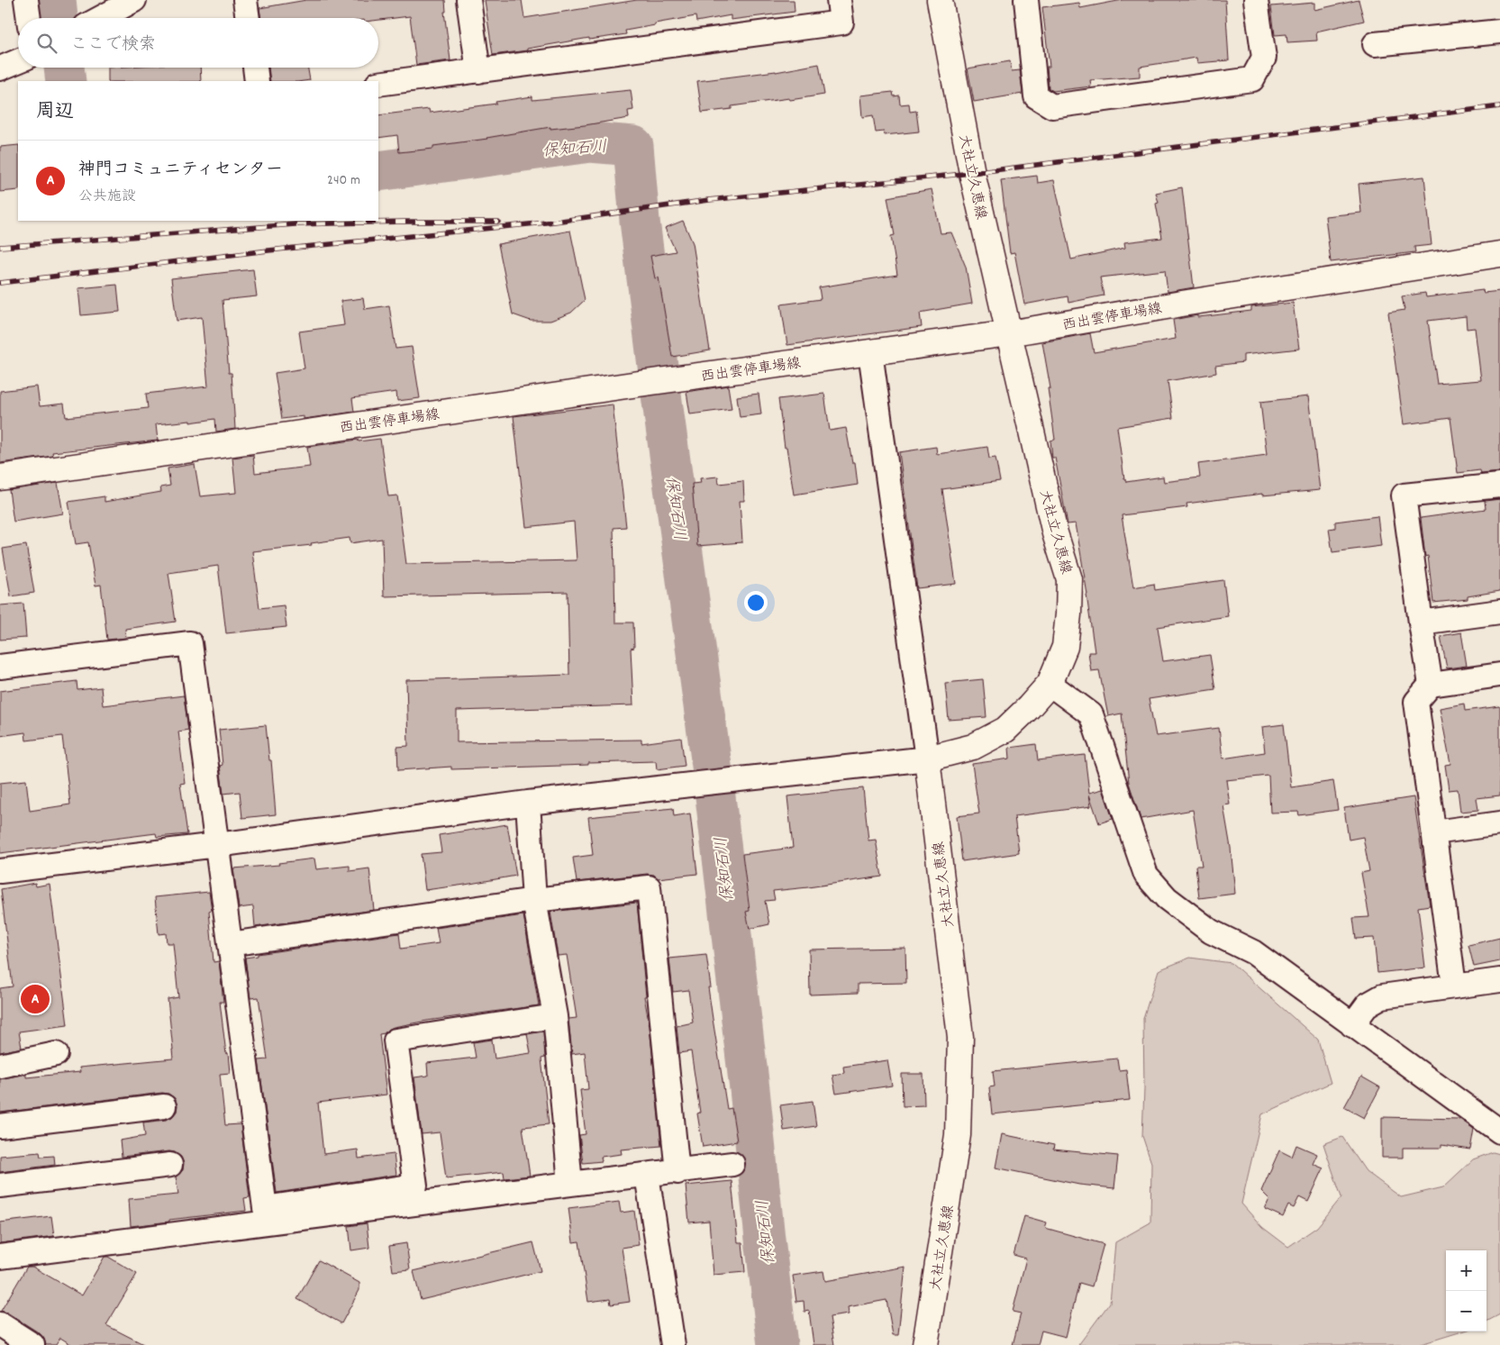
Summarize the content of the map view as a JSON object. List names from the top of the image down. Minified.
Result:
{"streets":{"main road":["大社立久恵線","西出雲停車場線"]},"crossings":[["大社立久恵線","西出雲停車場線"]],"water":["保知石川"],"page":{"search":"ここで検索","heading":"周辺","list":[{"mark":"A","name":"神門コミュニティセンター","note":"公共施設","value":"240 m"}],"pins":"A","map_buttons":["+","−"]}}
